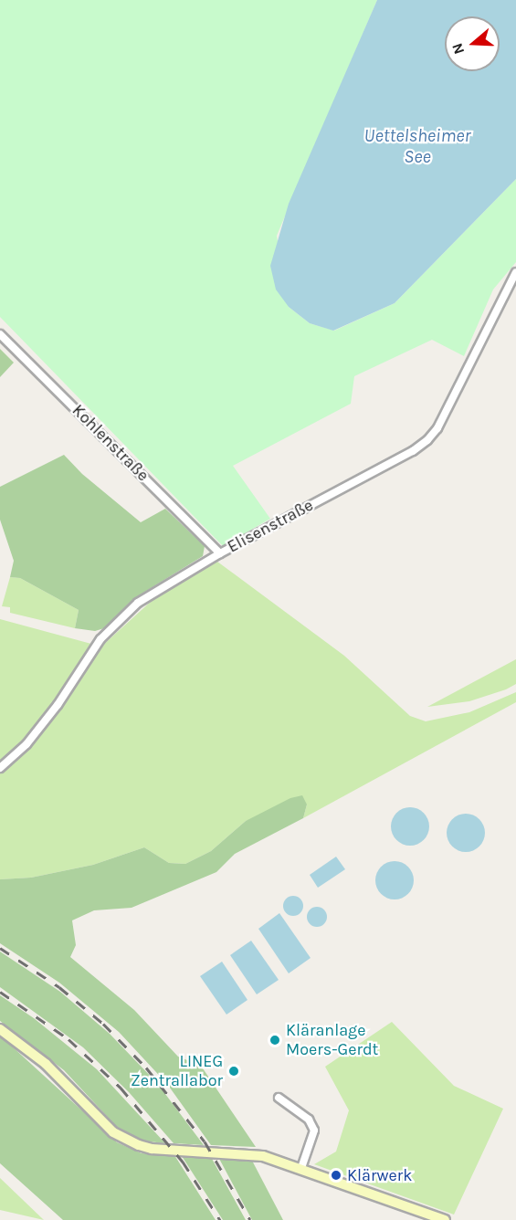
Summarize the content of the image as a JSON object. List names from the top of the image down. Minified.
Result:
{"streets":{"street":["Kohlenstraße","Elisenstraße"]},"crossings":[["Kohlenstraße","Elisenstraße"]],"water":["Uettelsheimer See"],"places":["Kläranlage Moers-Gerdt","LINEG Zentrallabor","Klärwerk"],"north":"left"}
